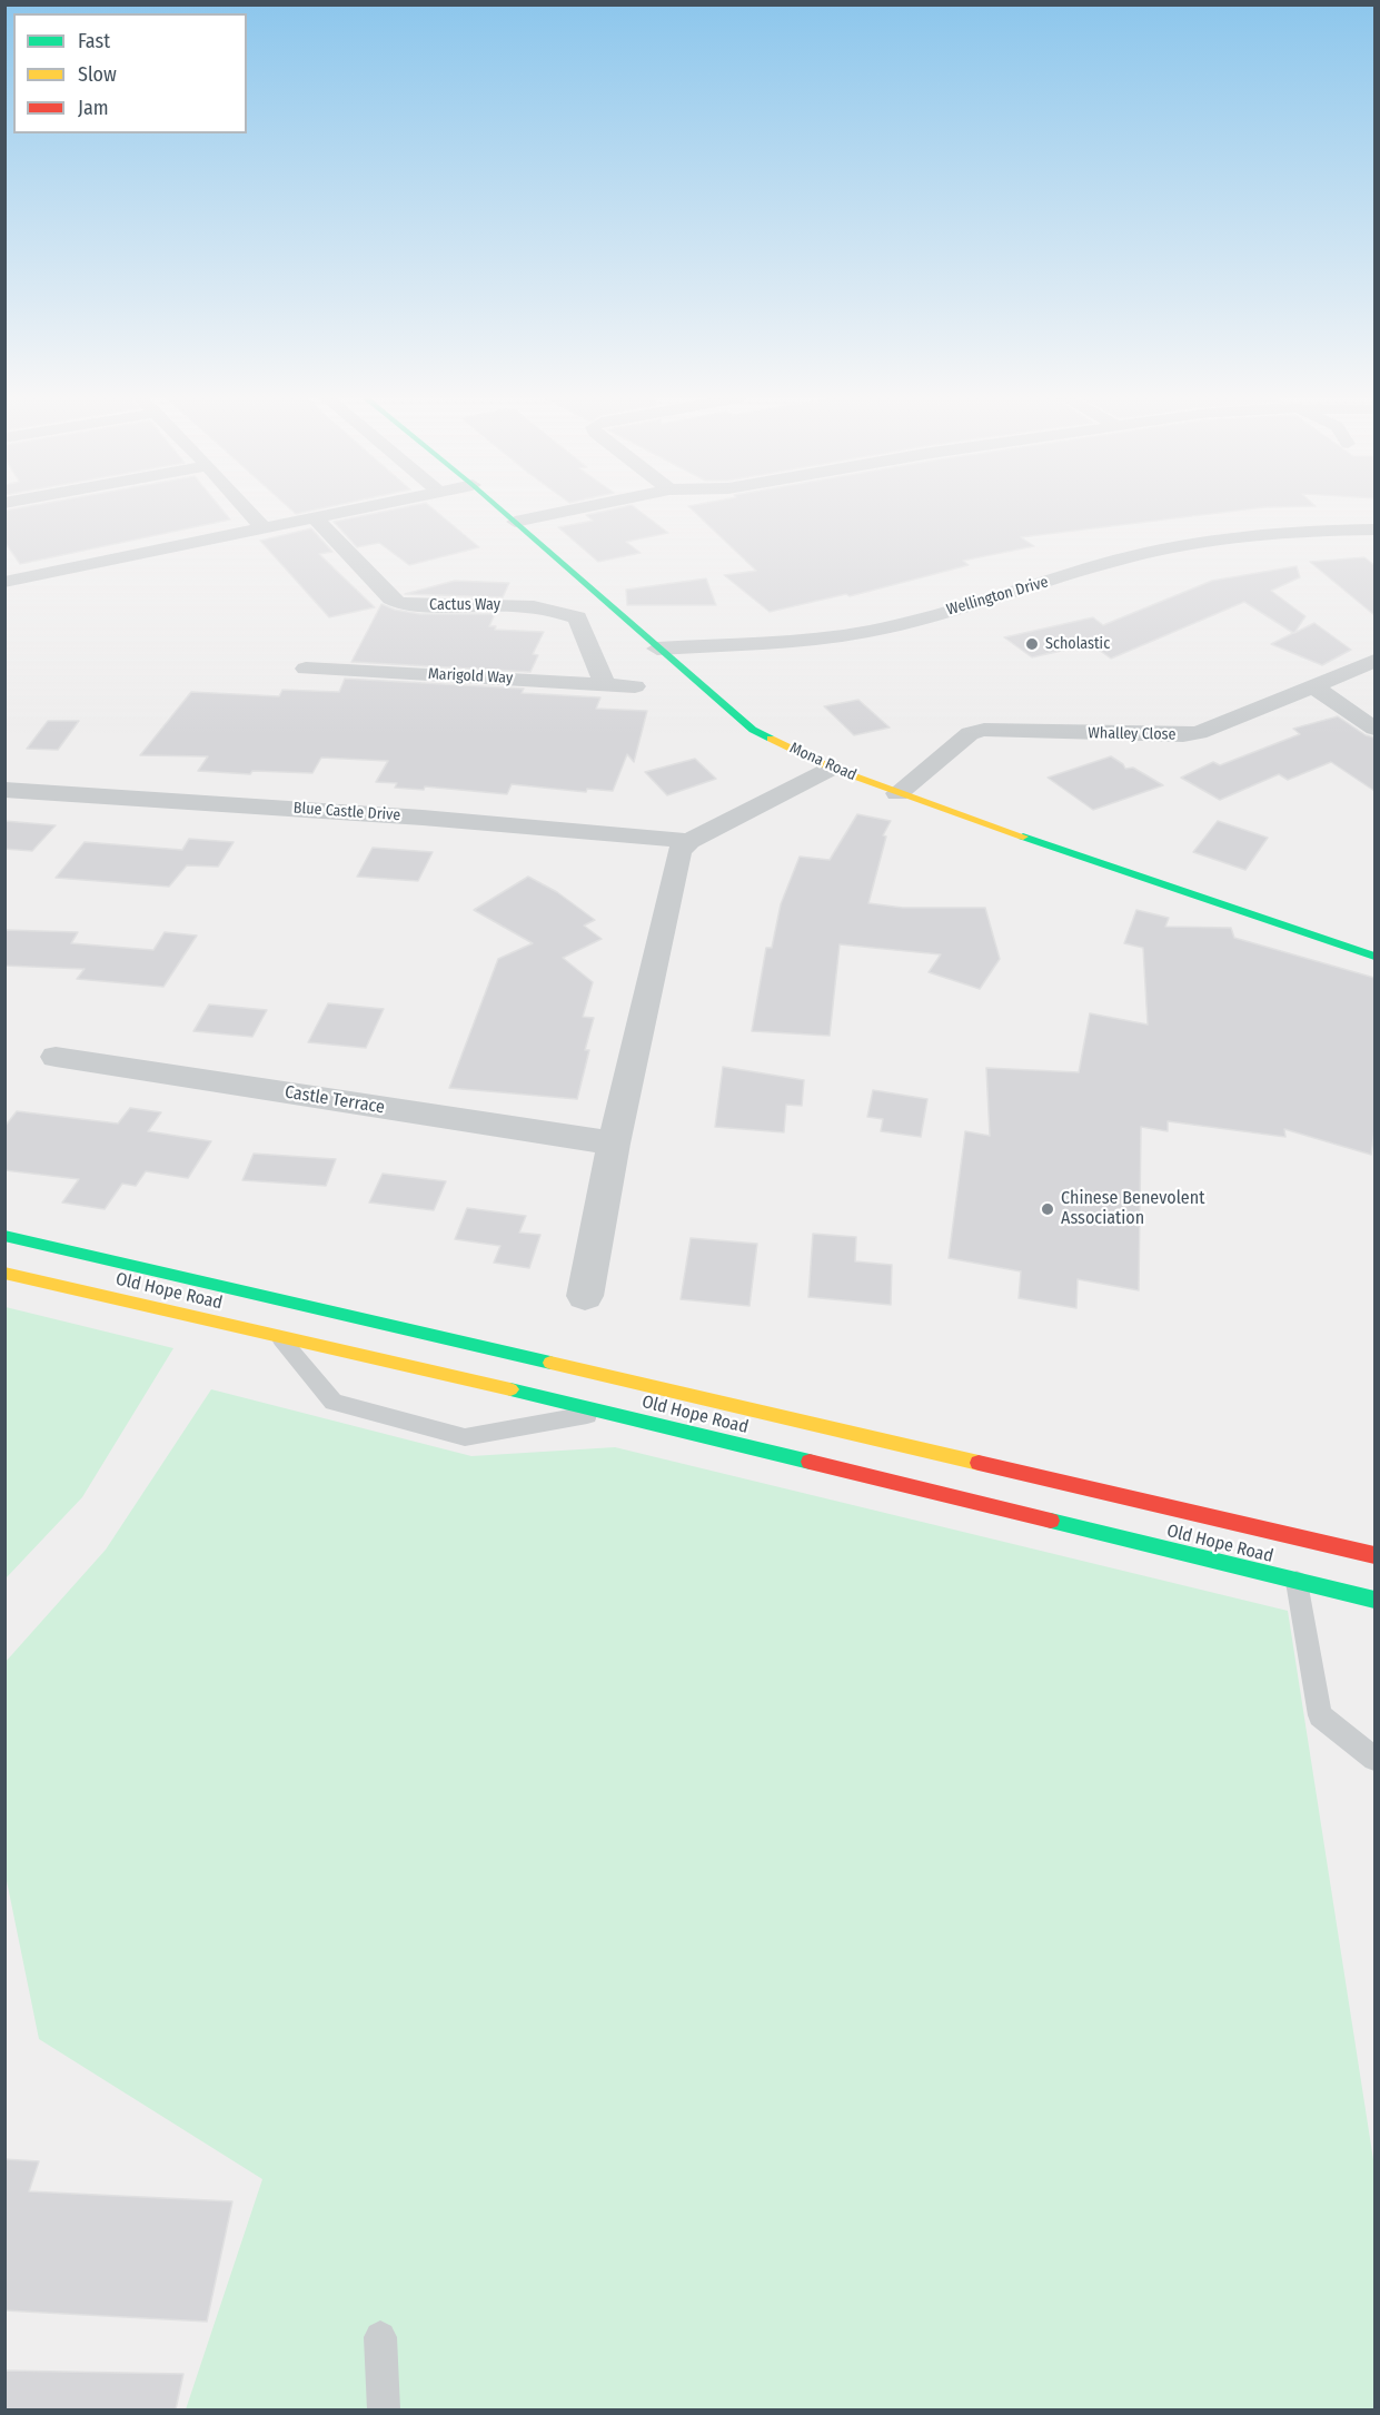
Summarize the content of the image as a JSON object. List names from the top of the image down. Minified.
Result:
{"streets":{"street":["Wellington Drive","Cactus Way","Marigold Way","Whalley Close","Mona Road","Blue Castle Drive","Castle Terrace","Old Hope Road"]},"crossings":[["Wellington Drive","Mona Road"],["Cactus Way","Marigold Way"],["Whalley Close","Mona Road"]],"places":["Scholastic","Chinese Benevolent Association"],"legend":["Fast","Slow","Jam"]}
